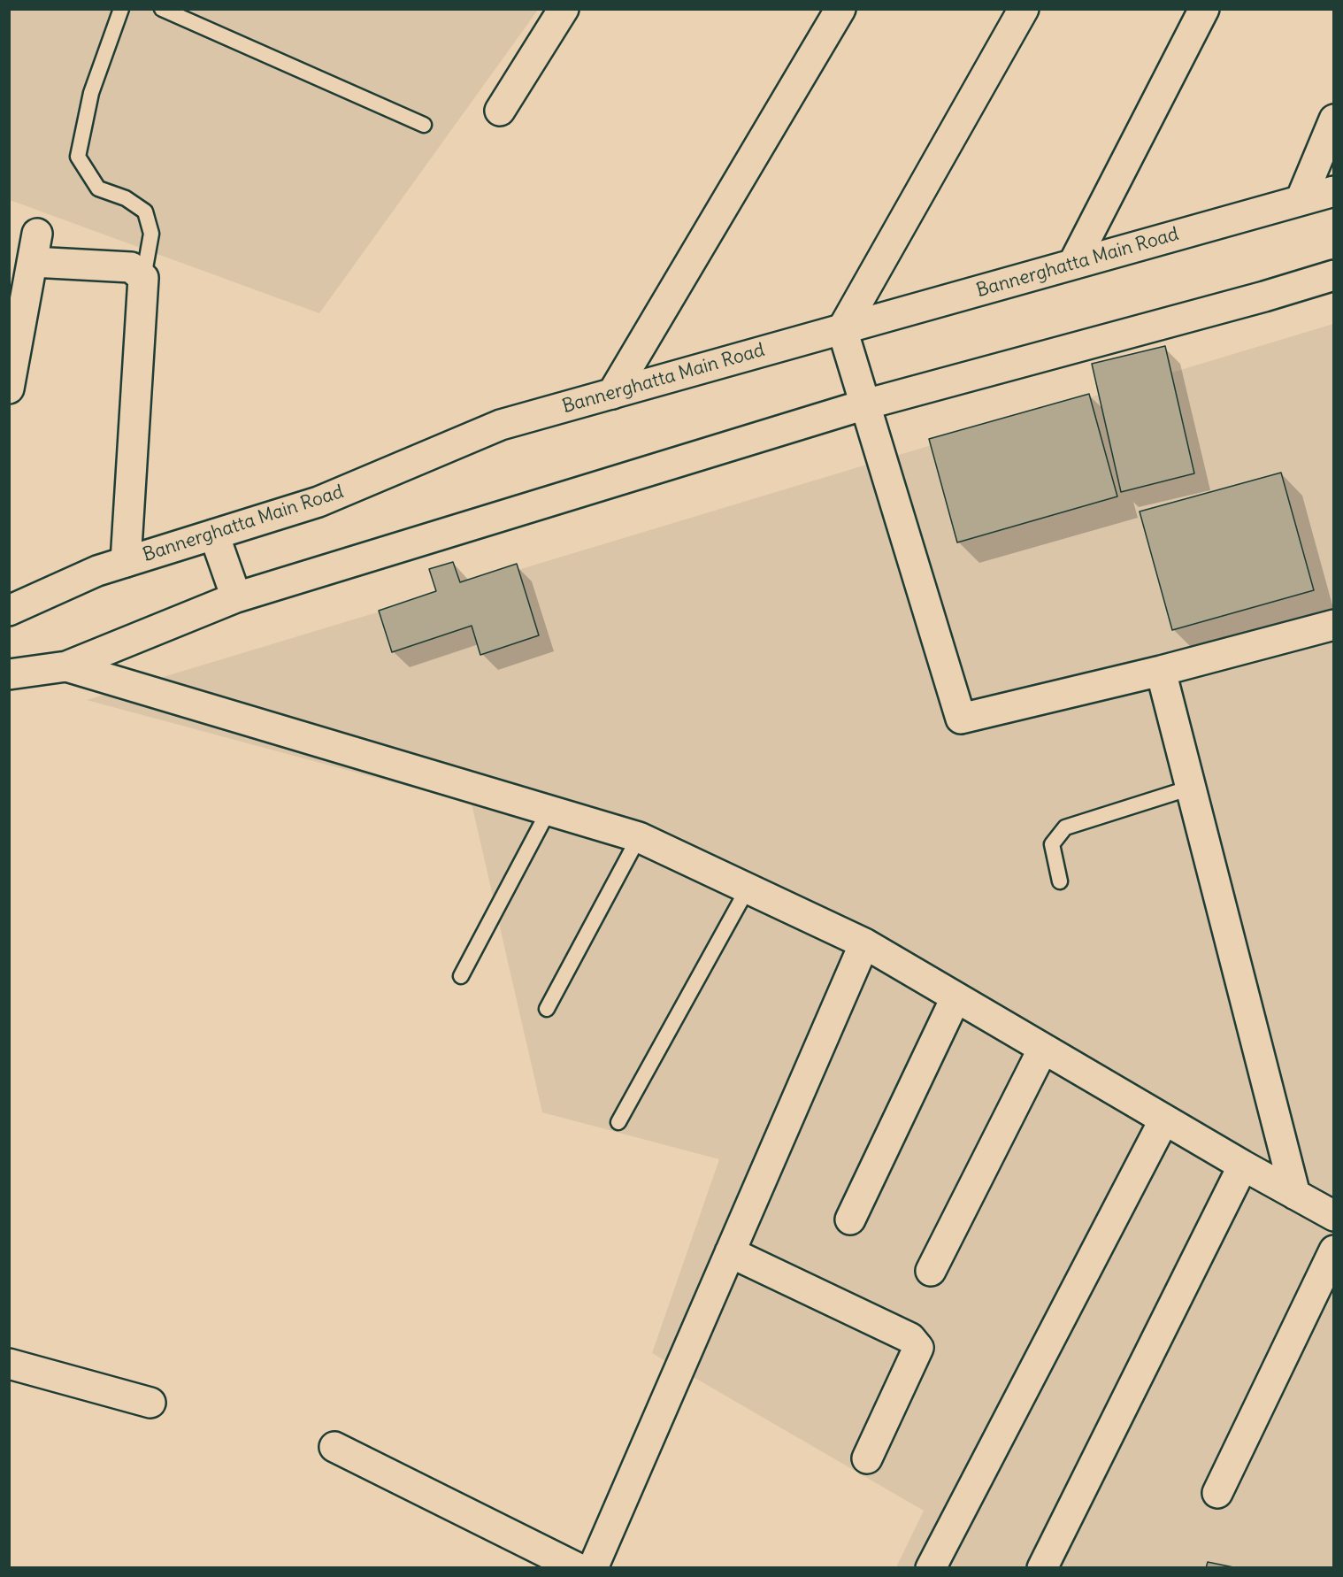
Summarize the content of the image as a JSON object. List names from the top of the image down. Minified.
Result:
{"streets":{"street":["Bannerghatta Main Road"]}}
